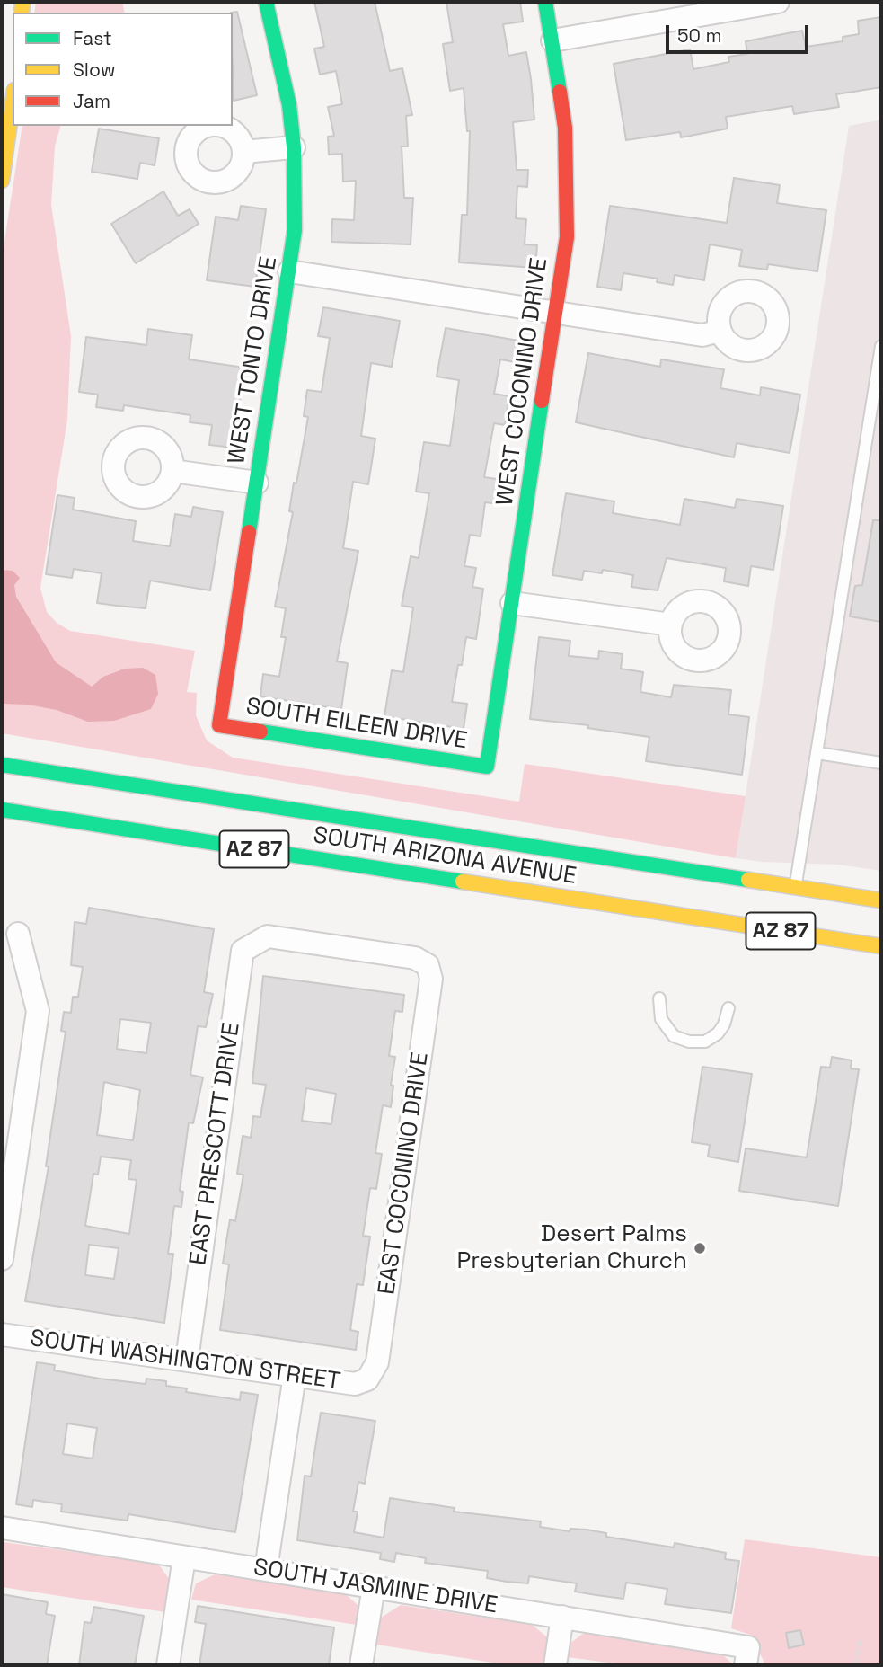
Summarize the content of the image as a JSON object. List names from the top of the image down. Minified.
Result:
{"streets":{"street":["WEST TONTO DRIVE","WEST COCONINO DRIVE","SOUTH EILEEN DRIVE","AZ 87","SOUTH ARIZONA AVENUE","EAST PRESCOTT DRIVE","EAST COCONINO DRIVE","SOUTH WASHINGTON STREET","SOUTH JASMINE DRIVE"]},"crossings":[["WEST TONTO DRIVE","SOUTH EILEEN DRIVE"],["WEST COCONINO DRIVE","SOUTH EILEEN DRIVE"],["EAST PRESCOTT DRIVE","EAST COCONINO DRIVE"],["EAST PRESCOTT DRIVE","SOUTH WASHINGTON STREET"],["EAST COCONINO DRIVE","SOUTH WASHINGTON STREET"]],"places":["Desert Palms Presbyterian Church"],"legend":["Fast","Slow","Jam"],"scale_bar":"50 m"}
